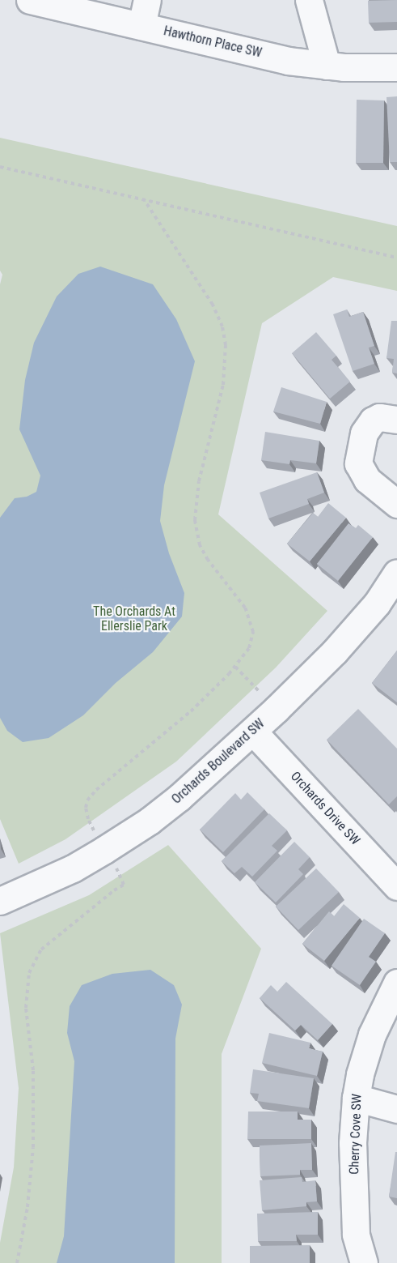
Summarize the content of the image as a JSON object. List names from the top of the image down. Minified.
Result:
{"streets":{"street":["Hawthorn Place SW","Orchards Boulevard SW","Orchards Drive SW","Cherry Cove SW"]},"crossings":[["Orchards Boulevard SW","Orchards Drive SW"]],"parks":["The Orchards At Ellerslie Park"]}
